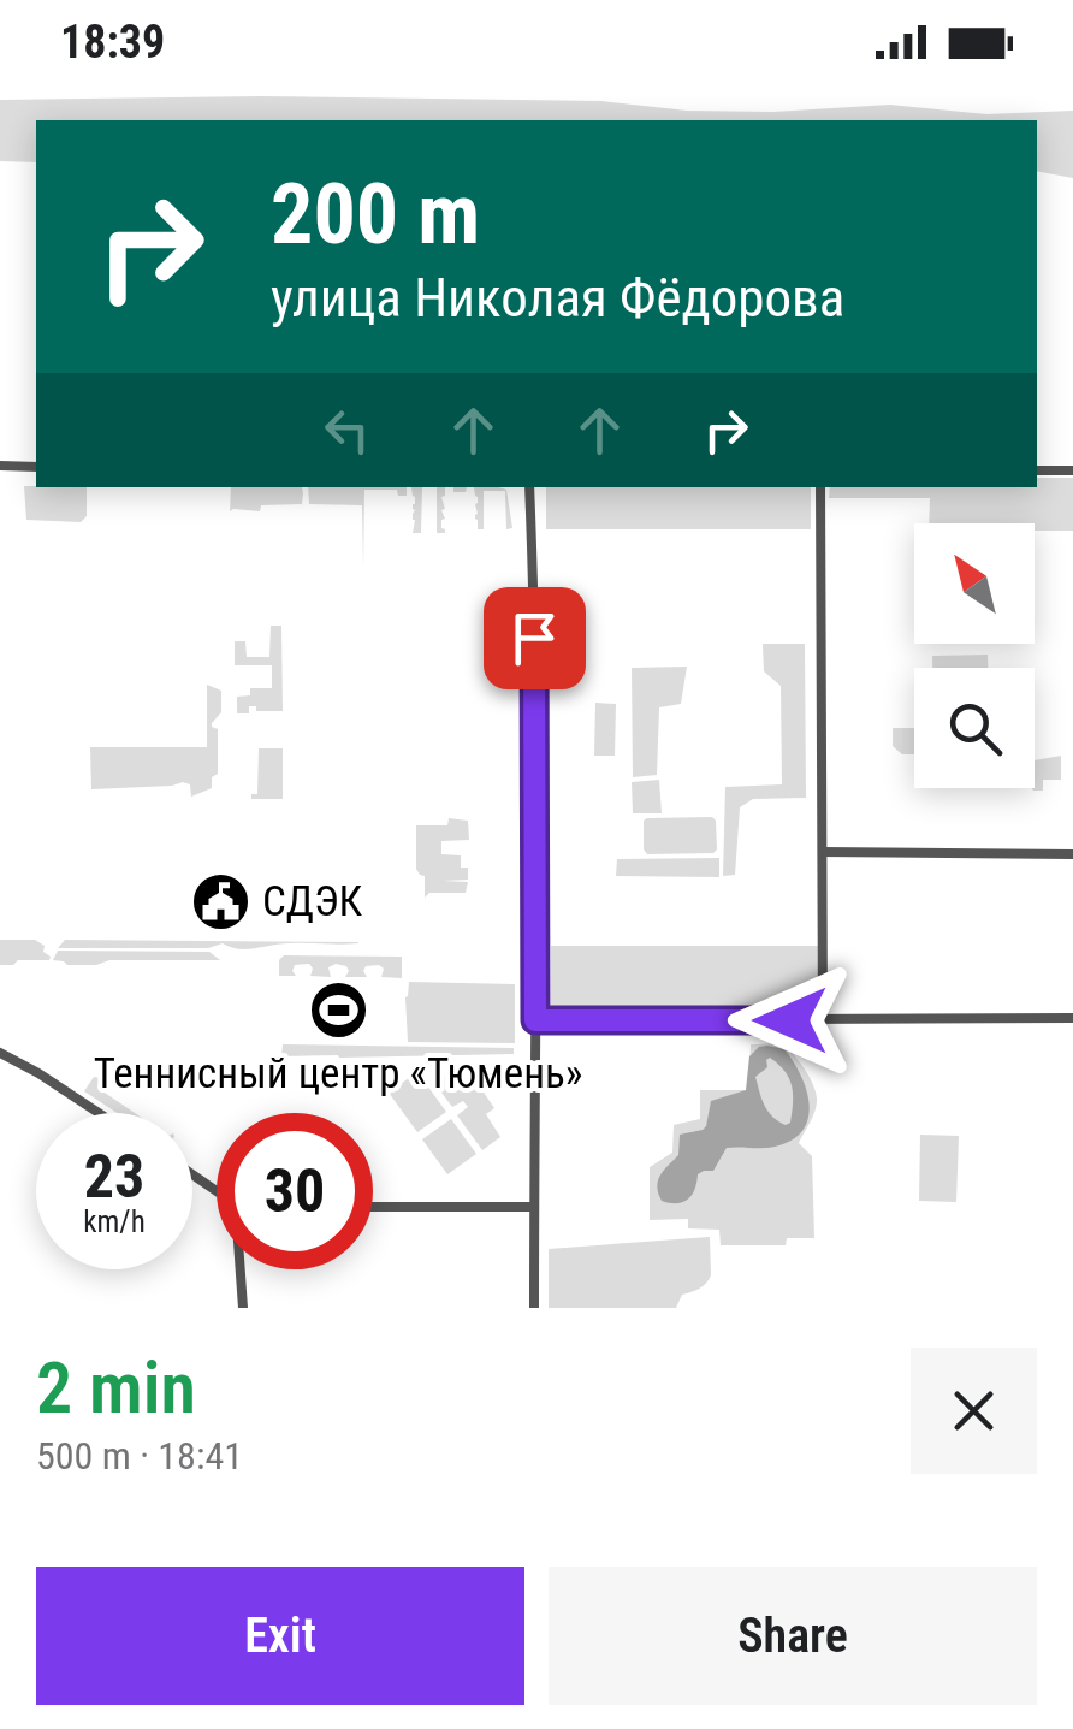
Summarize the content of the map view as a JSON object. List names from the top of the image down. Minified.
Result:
{"places":{"public building":["СДЭК"],"sports":["Теннисный центр «Тюмень»"]},"north":"top left","page":{"status":"18:39","turn":["200 m","улица Николая Фёдорова"],"speed":"23 km/h","limit":"30","heading":["2 min","500 m · 18:41"],"buttons":["Exit","Share"]}}
